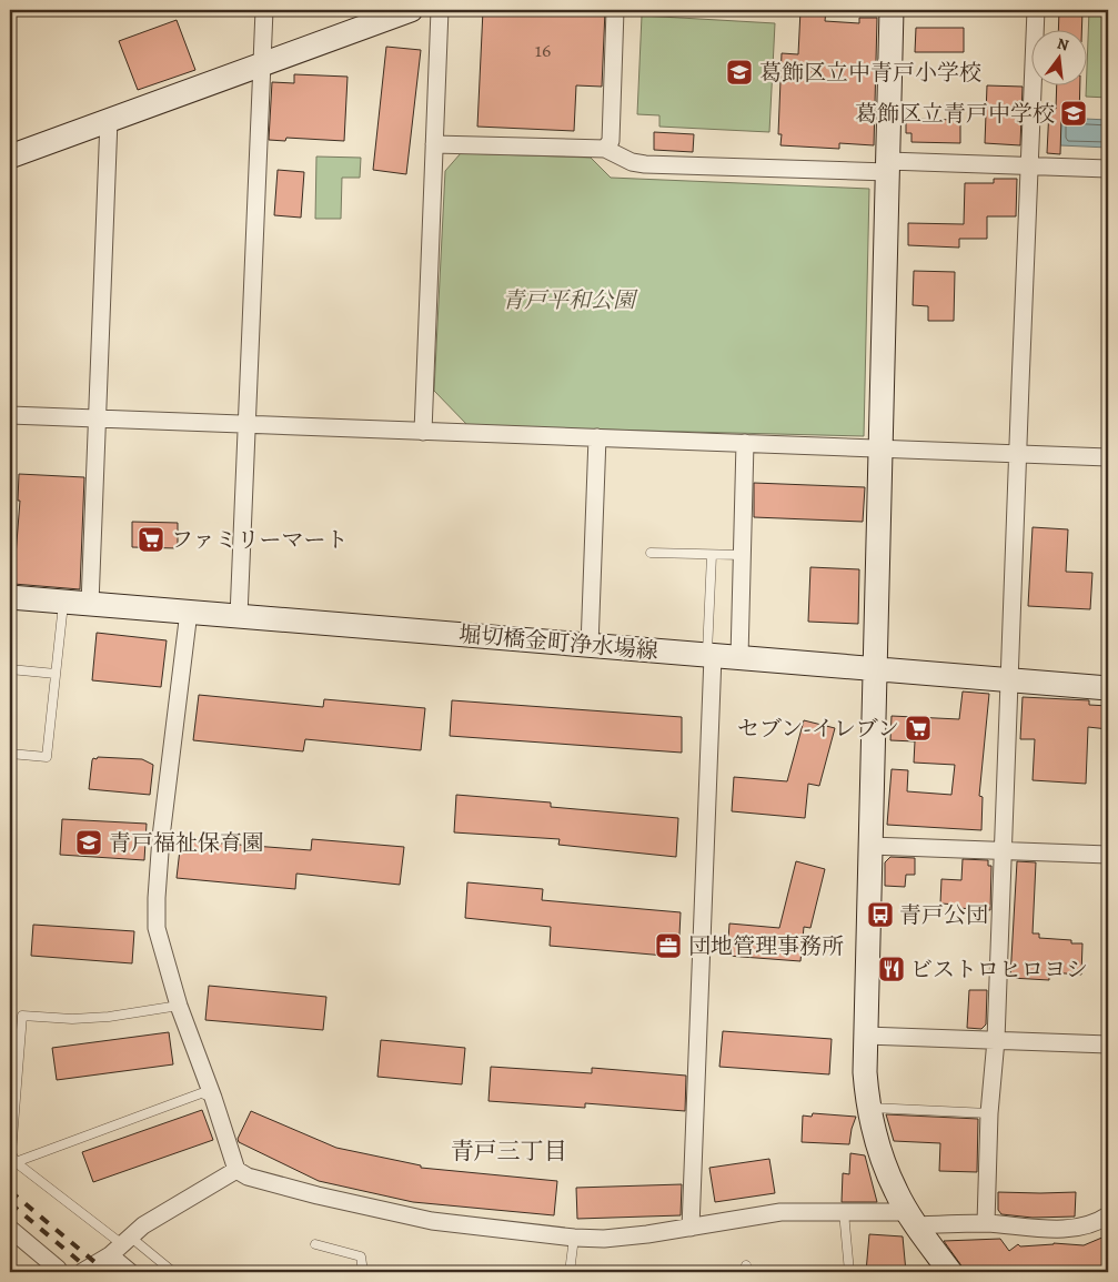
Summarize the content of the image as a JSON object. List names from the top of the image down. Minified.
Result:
{"streets":{"street":["堀切橋金町浄水場線"]},"districts":["青戸三丁目"],"parks":["青戸平和公園"],"places":{"school or university":["葛飾区立中青戸小学校","葛飾区立青戸中学校","青戸福祉保育園"],"supermarket":["ファミリーマート","セブン-イレブン"],"bus stop":["青戸公団"],"office":["団地管理事務所"],"restaurant":["ビストロヒロヨシ"]},"house_numbers":["16"],"north":"top"}
